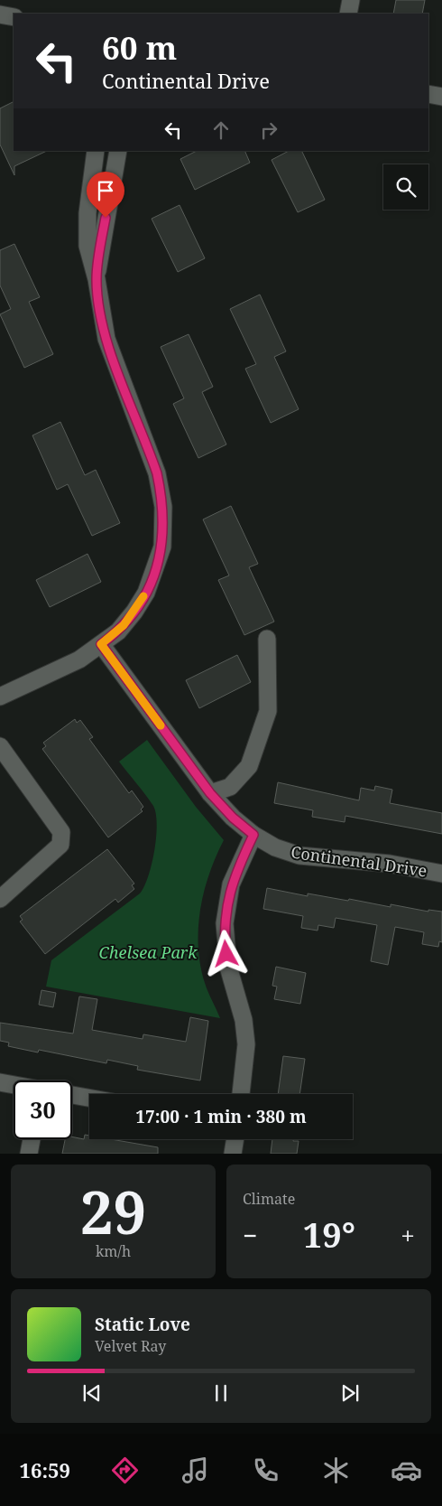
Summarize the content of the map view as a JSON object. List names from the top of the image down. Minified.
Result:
{"streets":{"street":["Continental Drive"]},"parks":["Chelsea Park"],"page":{"turn":["60 m","Continental Drive"],"limit":"30","trip":"17:00 · 1 min · 380 m","tile":[["29","km/h"],"Climate"],"heat":["−","19°","+"],"song":["Static Love","Velvet Ray"],"tabs":"16:59"}}
